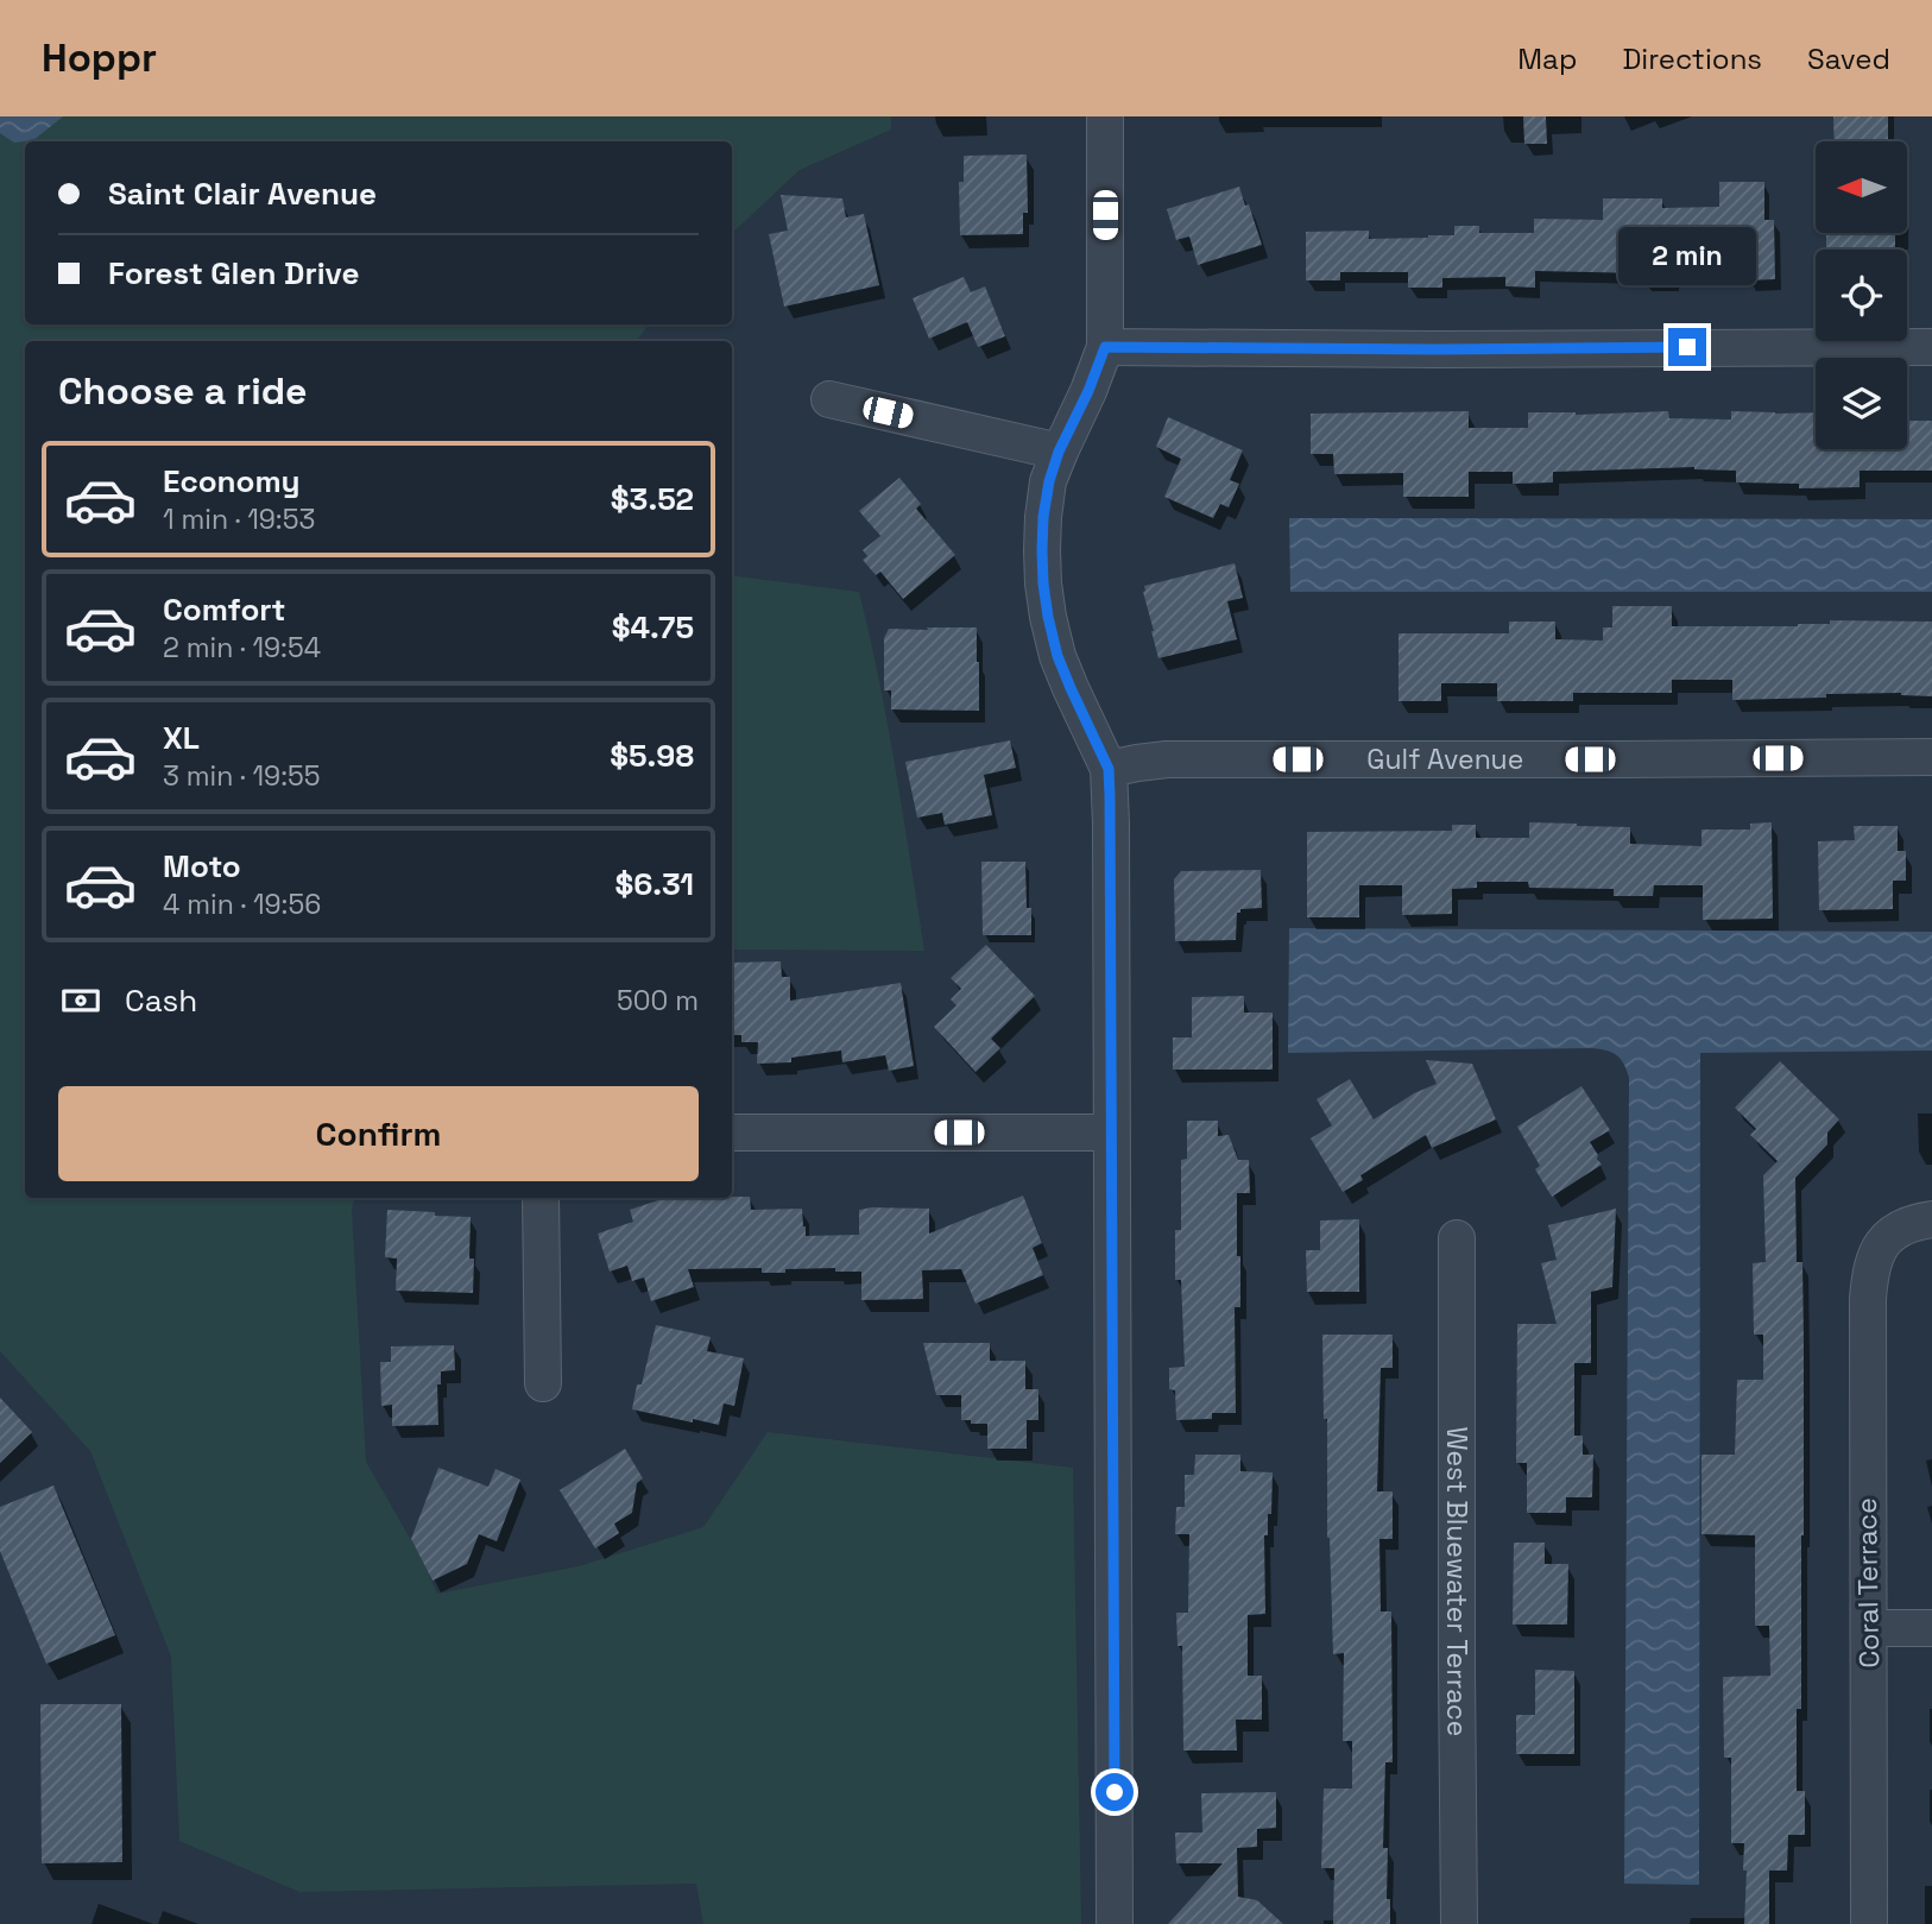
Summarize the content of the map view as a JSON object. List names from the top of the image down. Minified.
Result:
{"streets":{"street":["Gulf Avenue","West Bluewater Terrace","Coral Terrace"]},"north":"left","page":{"header":"Hoppr","nav":["Map","Directions","Saved"],"banner":["Saint Clair Avenue","Forest Glen Drive"],"bubble":"2 min","heading":"Choose a ride","list":[{"name":"Economy","note":"1 min · 19:53","value":"$3.52"},{"name":"Comfort","note":"2 min · 19:54","value":"$4.75"},{"name":"XL","note":"3 min · 19:55","value":"$5.98"},{"name":"Moto","note":"4 min · 19:56","value":"$6.31"}],"pay":["Cash","500 m"],"buttons":"Confirm"}}
